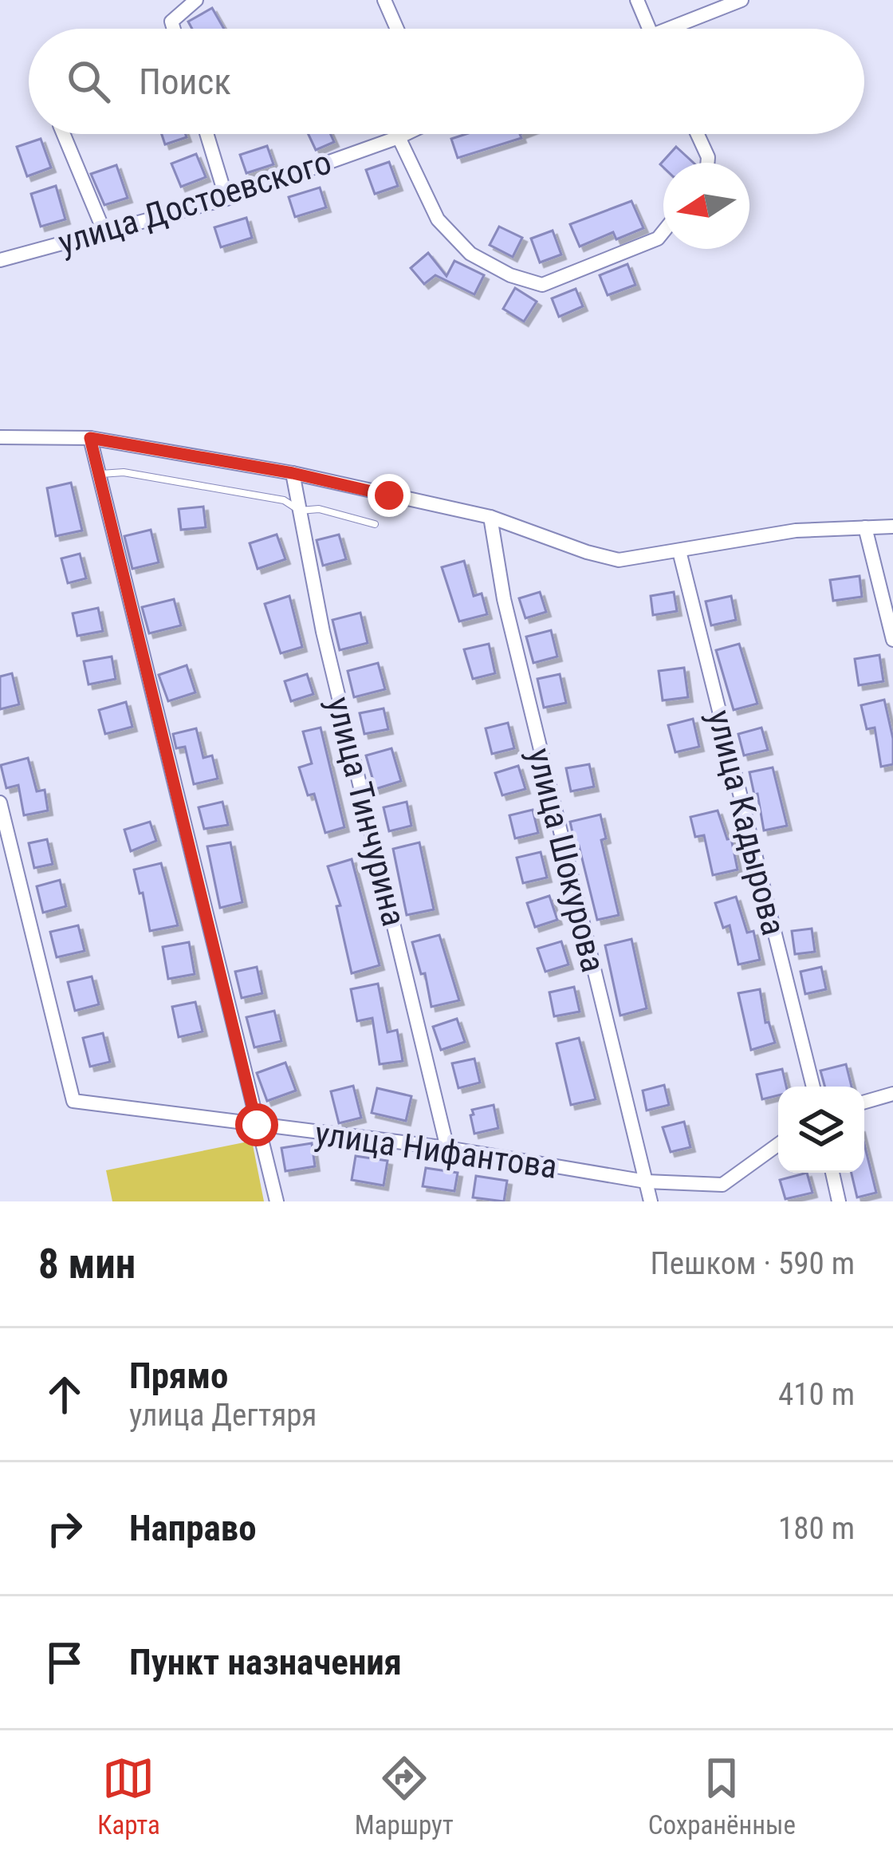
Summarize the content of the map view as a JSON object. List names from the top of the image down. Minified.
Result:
{"streets":{"street":["улица Достоевского","улица Тинчурина","улица Кадырова","улица Шокурова","улица Нифантова"]},"crossings":[["улица Тинчурина","улица Нифантова"],["улица Шокурова","улица Нифантова"]],"north":"left","page":{"search":"Поиск","heading":["8 мин","Пешком · 590 m"],"list":[["Прямо","улица Дегтяря","410 m"],["Направо","180 m"],"Пункт назначения"],"nav":["Карта","Маршрут","Сохранённые"]}}
